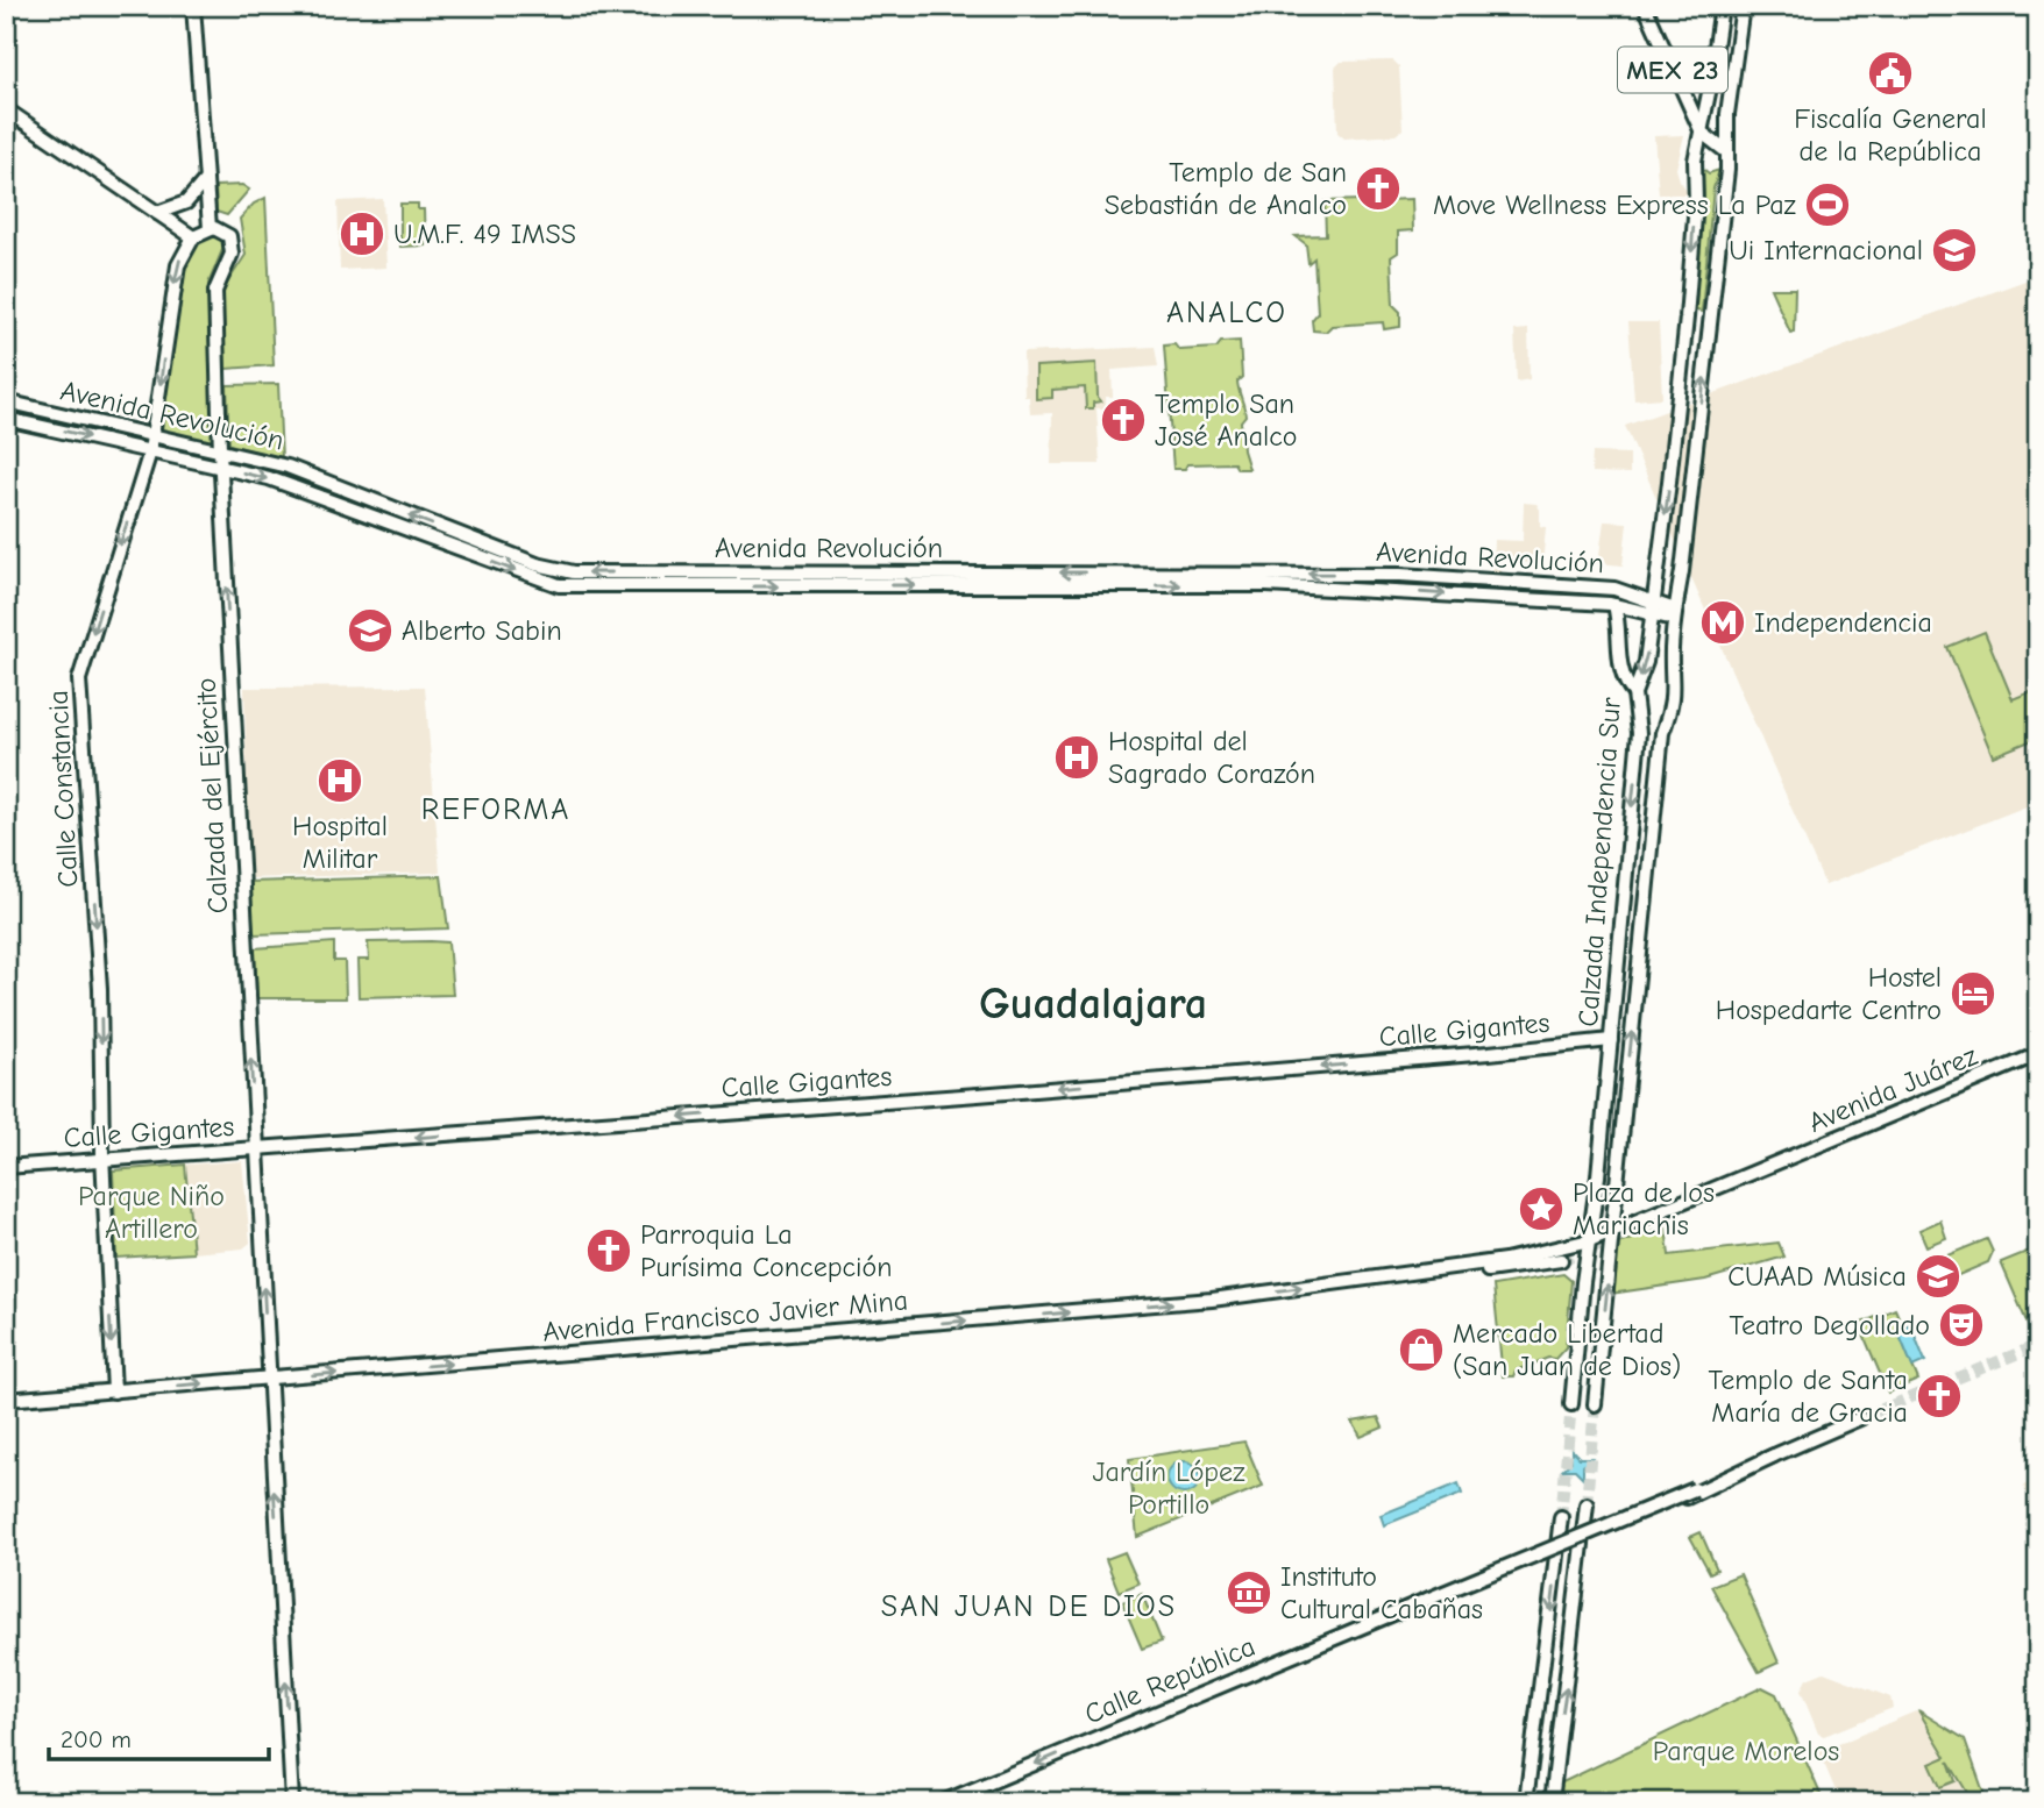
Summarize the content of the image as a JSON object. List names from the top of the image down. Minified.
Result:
{"streets":{"main road":["MEX 23","Avenida Revolución","Calle Constancia","Calzada del Ejército","Calzada Independencia Sur","Calle Gigantes","Avenida Juárez","Avenida Francisco Javier Mina","Calle República"]},"crossings":[["MEX 23","Calzada Independencia Sur"],["Avenida Revolución","Calle Constancia"],["Avenida Revolución","Calzada del Ejército"],["Avenida Revolución","Calzada Independencia Sur"],["Calle Constancia","Calle Gigantes"],["Calle Constancia","Avenida Francisco Javier Mina"],["Calzada del Ejército","Calle Gigantes"],["Calzada del Ejército","Avenida Francisco Javier Mina"],["Calzada Independencia Sur","Calle Gigantes"],["Calzada Independencia Sur","Avenida Juárez"],["Calzada Independencia Sur","Avenida Francisco Javier Mina"],["Avenida Juárez","Avenida Francisco Javier Mina"]],"one_way":["Calle Constancia","Calzada del Ejército","Calle Gigantes","Avenida Francisco Javier Mina","Calle República"],"districts":["ANALCO","REFORMA","Guadalajara","SAN JUAN DE DIOS"],"parks":["Parque Niño Artillero","Jardín López Portillo","Parque Morelos"],"places":{"public building":["Fiscalía General de la República"],"church":["Templo de San Sebastián de Analco","Templo San José Analco","Parroquia La Purísima Concepción","Templo de Santa María de Gracia"],"sports":["Move Wellness Express La Paz"],"hospital":["U.M.F. 49 IMSS","Hospital del Sagrado Corazón","Hospital Militar"],"school or university":["Ui Internacional","Alberto Sabin","CUAAD Música"],"metro station":["Independencia"],"hotel":["Hostel Hospedarte Centro"],"place":["Plaza de los Mariachis"],"theatre":["Teatro Degollado"],"shop":["Mercado Libertad (San Juan de Dios)"],"museum":["Instituto Cultural Cabañas"]},"scale_bar":"200 m"}
